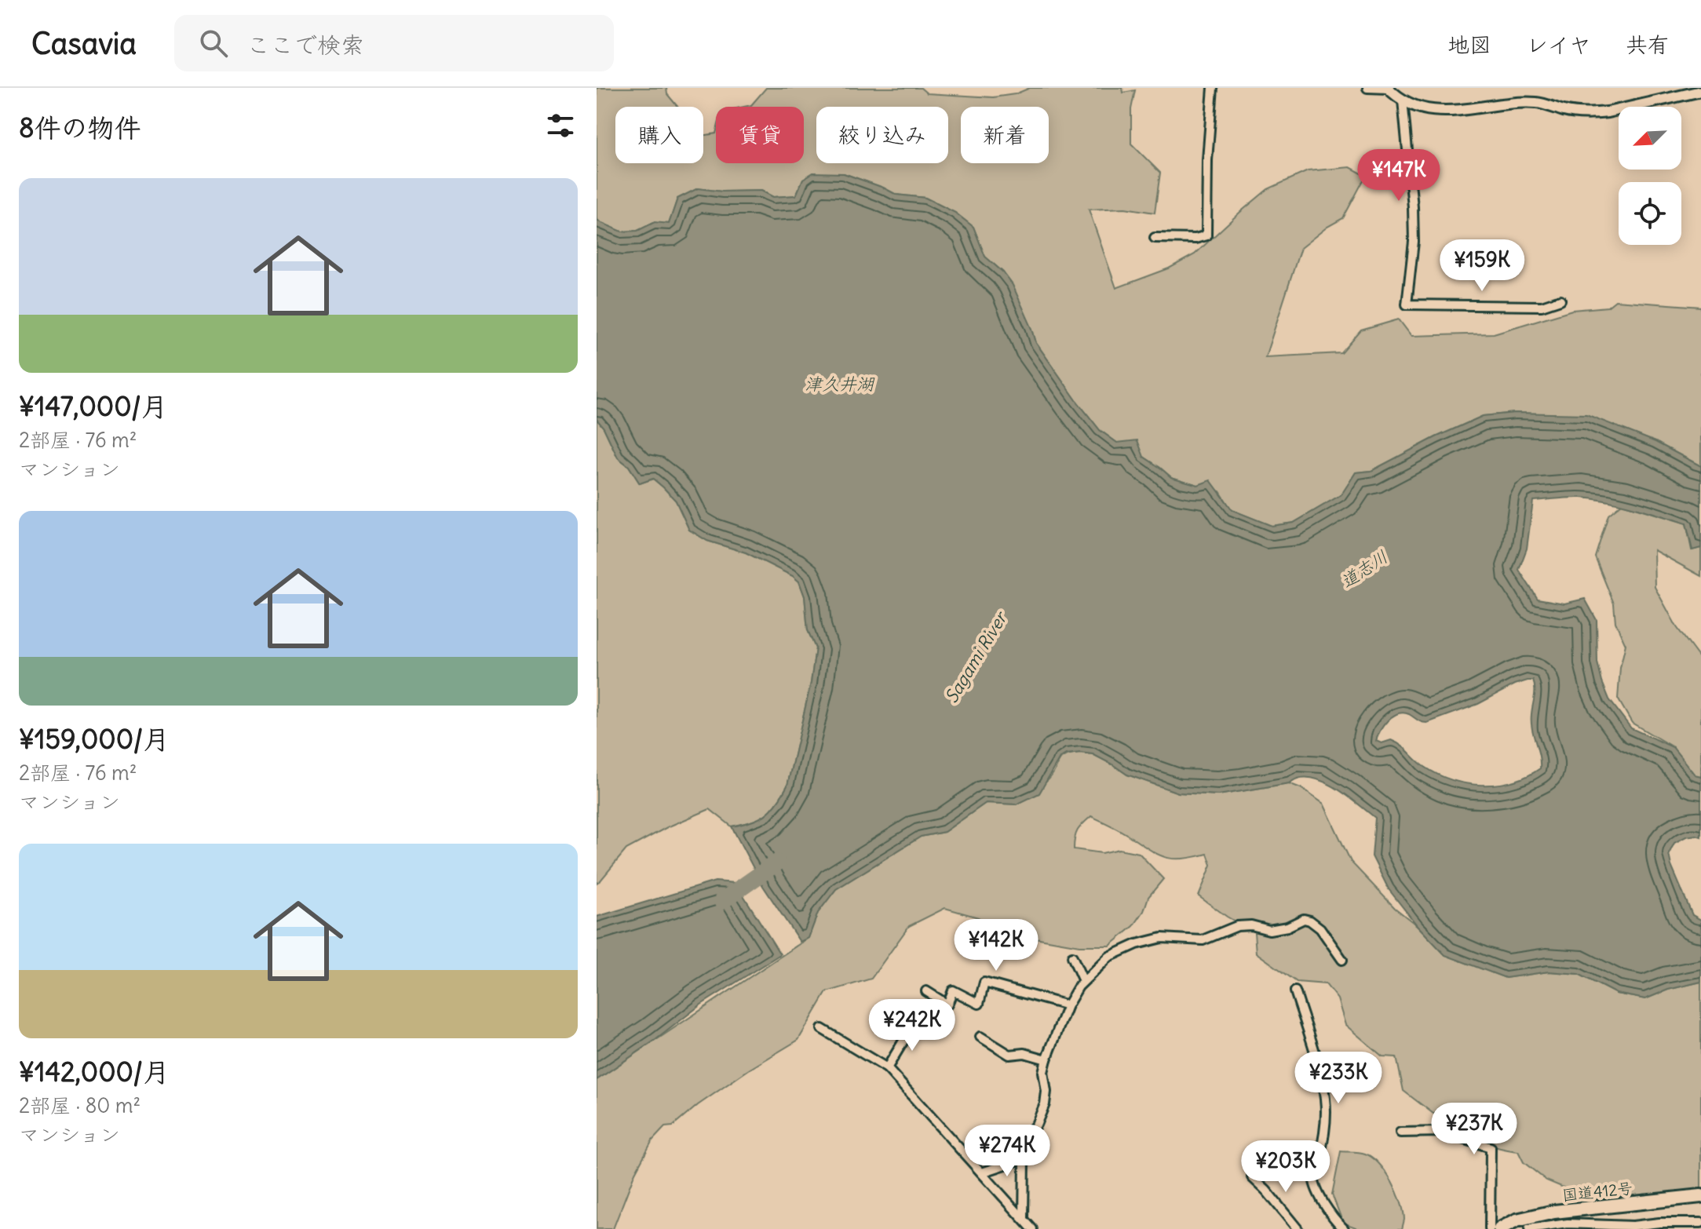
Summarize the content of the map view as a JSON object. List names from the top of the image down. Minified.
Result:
{"streets":{"highway":["国道412号"]},"water":["津久井湖","道志川","Sagami River"],"north":"bottom left","page":{"header":"Casavia","search":"ここで検索","nav":["地図","レイヤ","共有"],"heading":"8件の物件","chip":["購入","賃貸","絞り込み","新着"],"price":["¥147K","¥159K","¥142K","¥242K","¥233K","¥237K","¥274K","¥203K"],"list":[{"name":"¥147,000/月","note":"2部屋 · 76 m² · マンション"},{"name":"¥159,000/月","note":"2部屋 · 76 m² · マンション"},{"name":"¥142,000/月","note":"2部屋 · 80 m² · マンション"}]}}
